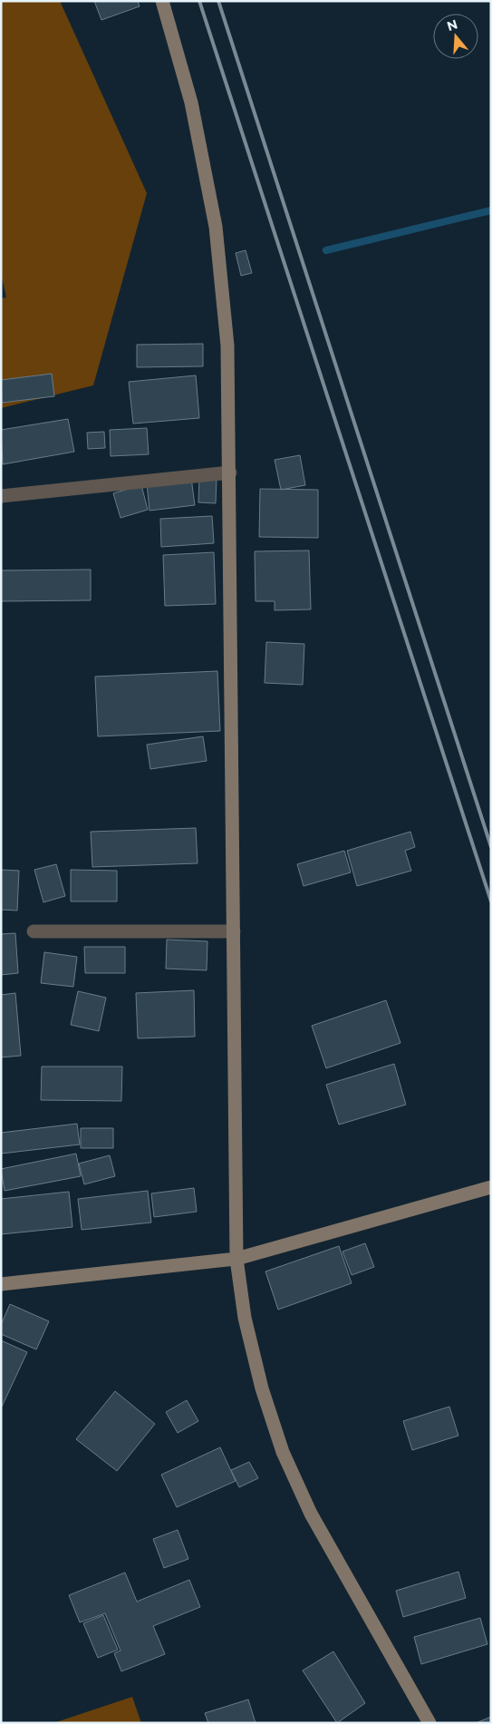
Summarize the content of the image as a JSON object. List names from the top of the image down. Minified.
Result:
{"north":"top"}
